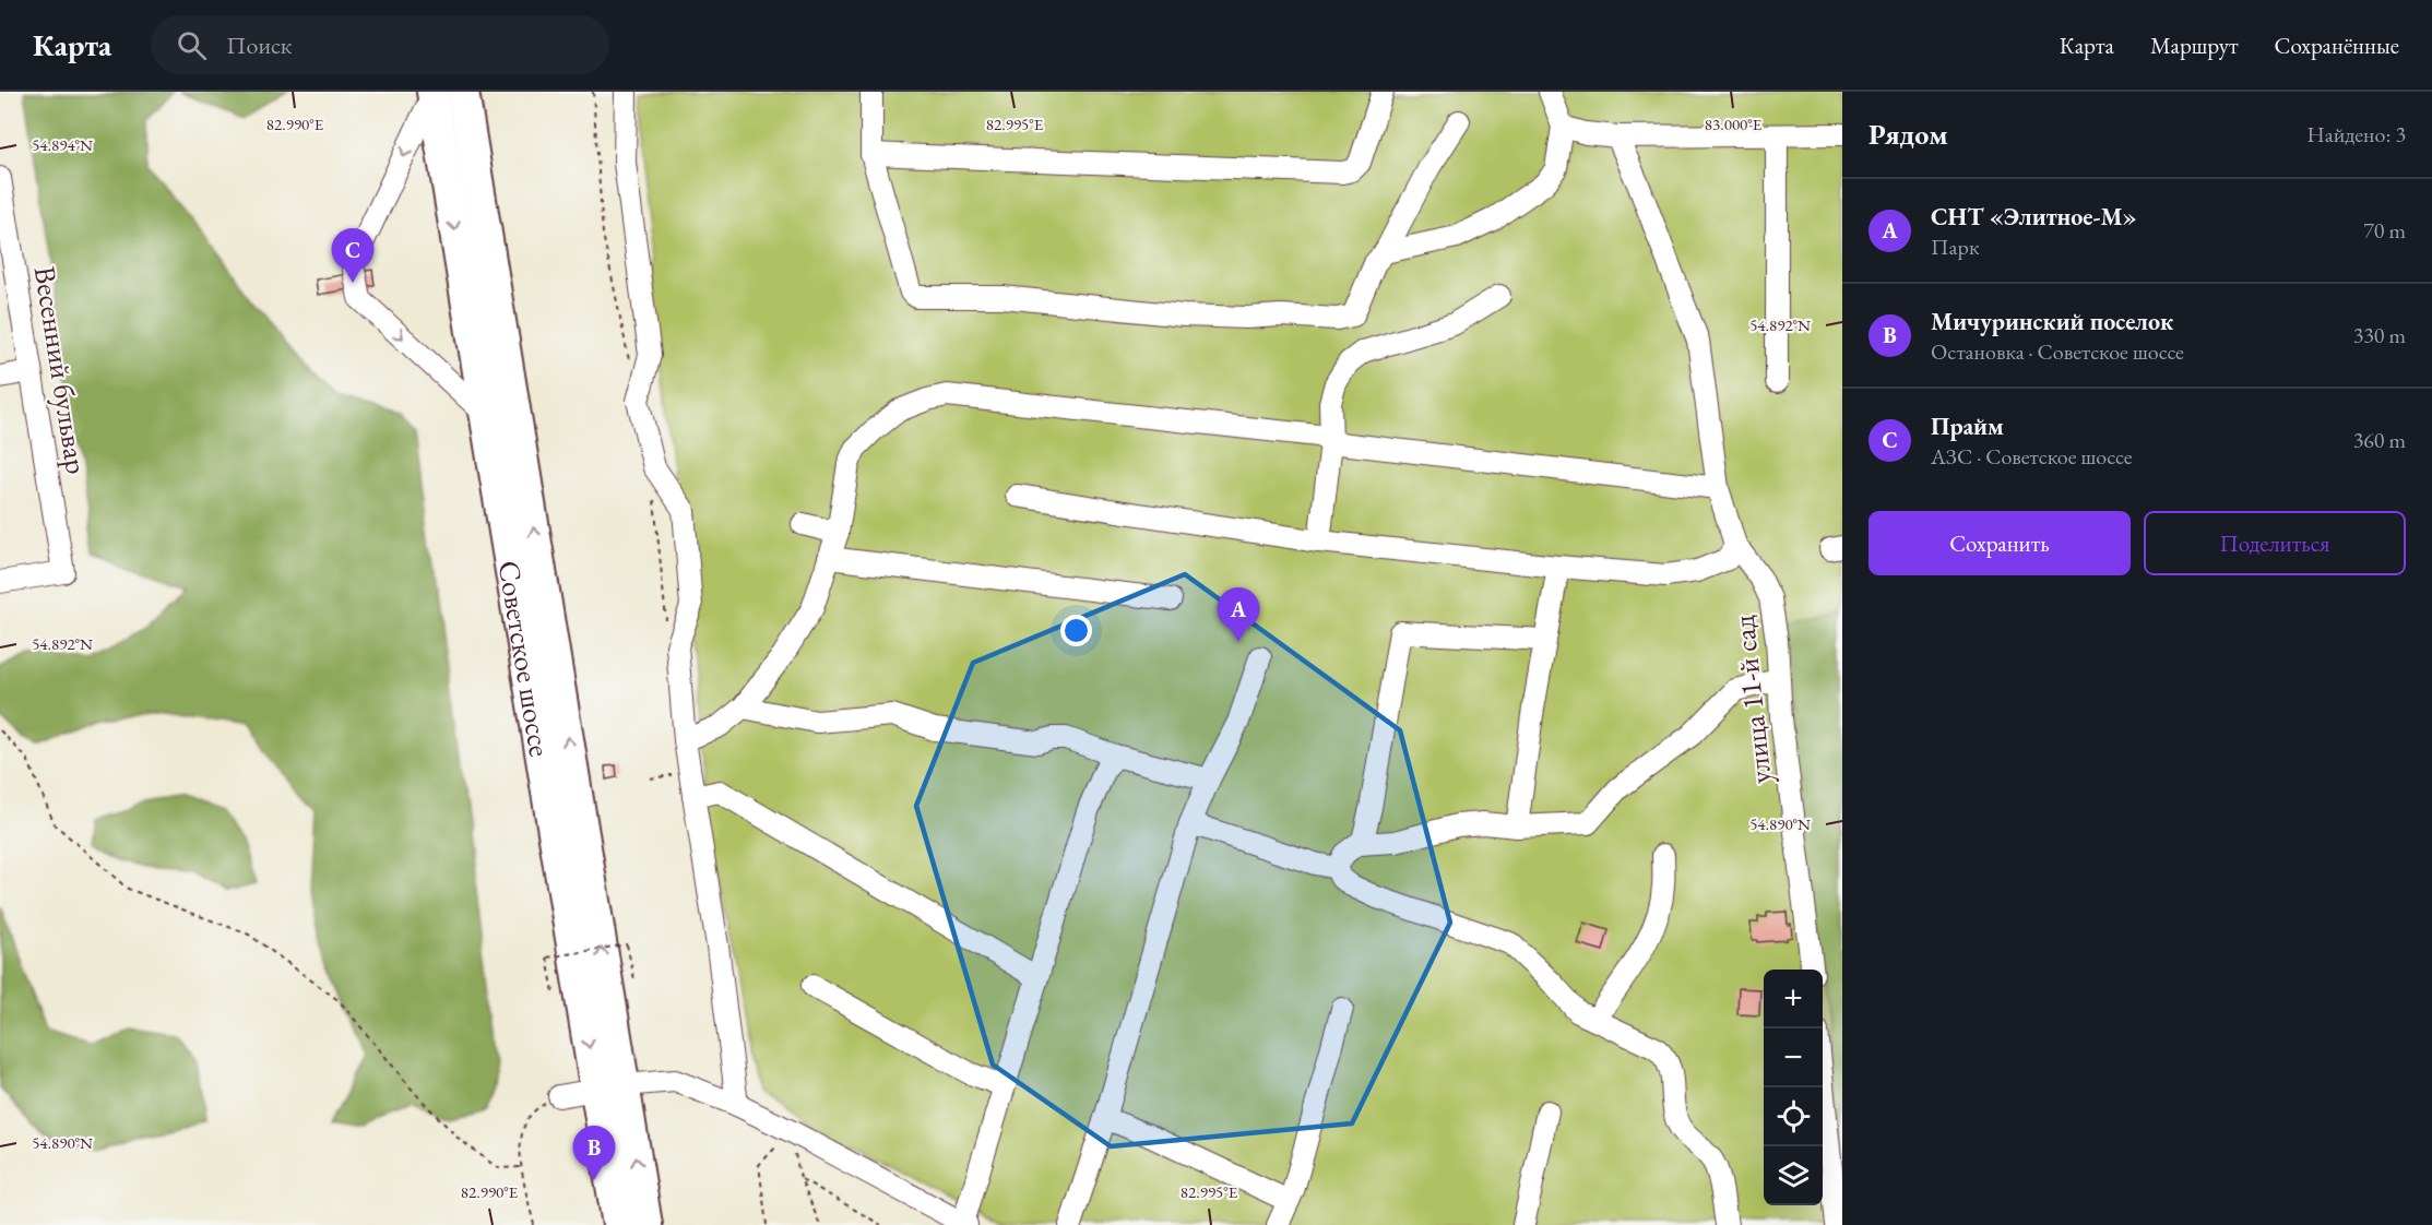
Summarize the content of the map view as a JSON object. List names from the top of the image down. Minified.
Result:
{"streets":{"highway":["Советское шоссе"],"street":["Весенний бульвар","улица 11-й сад"]},"page":{"header":"Карта","search":"Поиск","nav":["Карта","Маршрут","Сохранённые"],"heading":["Рядом","Найдено: 3"],"list":[{"mark":"A","name":"СНТ «Элитное-М»","note":"Парк","value":"70 m"},{"mark":"B","name":"Мичуринский поселок","note":"Остановка · Советское шоссе","value":"330 m"},{"mark":"C","name":"Прайм","note":"АЗС · Советское шоссе","value":"360 m"}],"pins":["C","A","B"],"buttons":["Сохранить","Поделиться"],"map_buttons":["+","−"]},"coordinates":["82.990°E","82.995°E","83.000°E","54.894°N","54.892°N","54.890°N"]}
